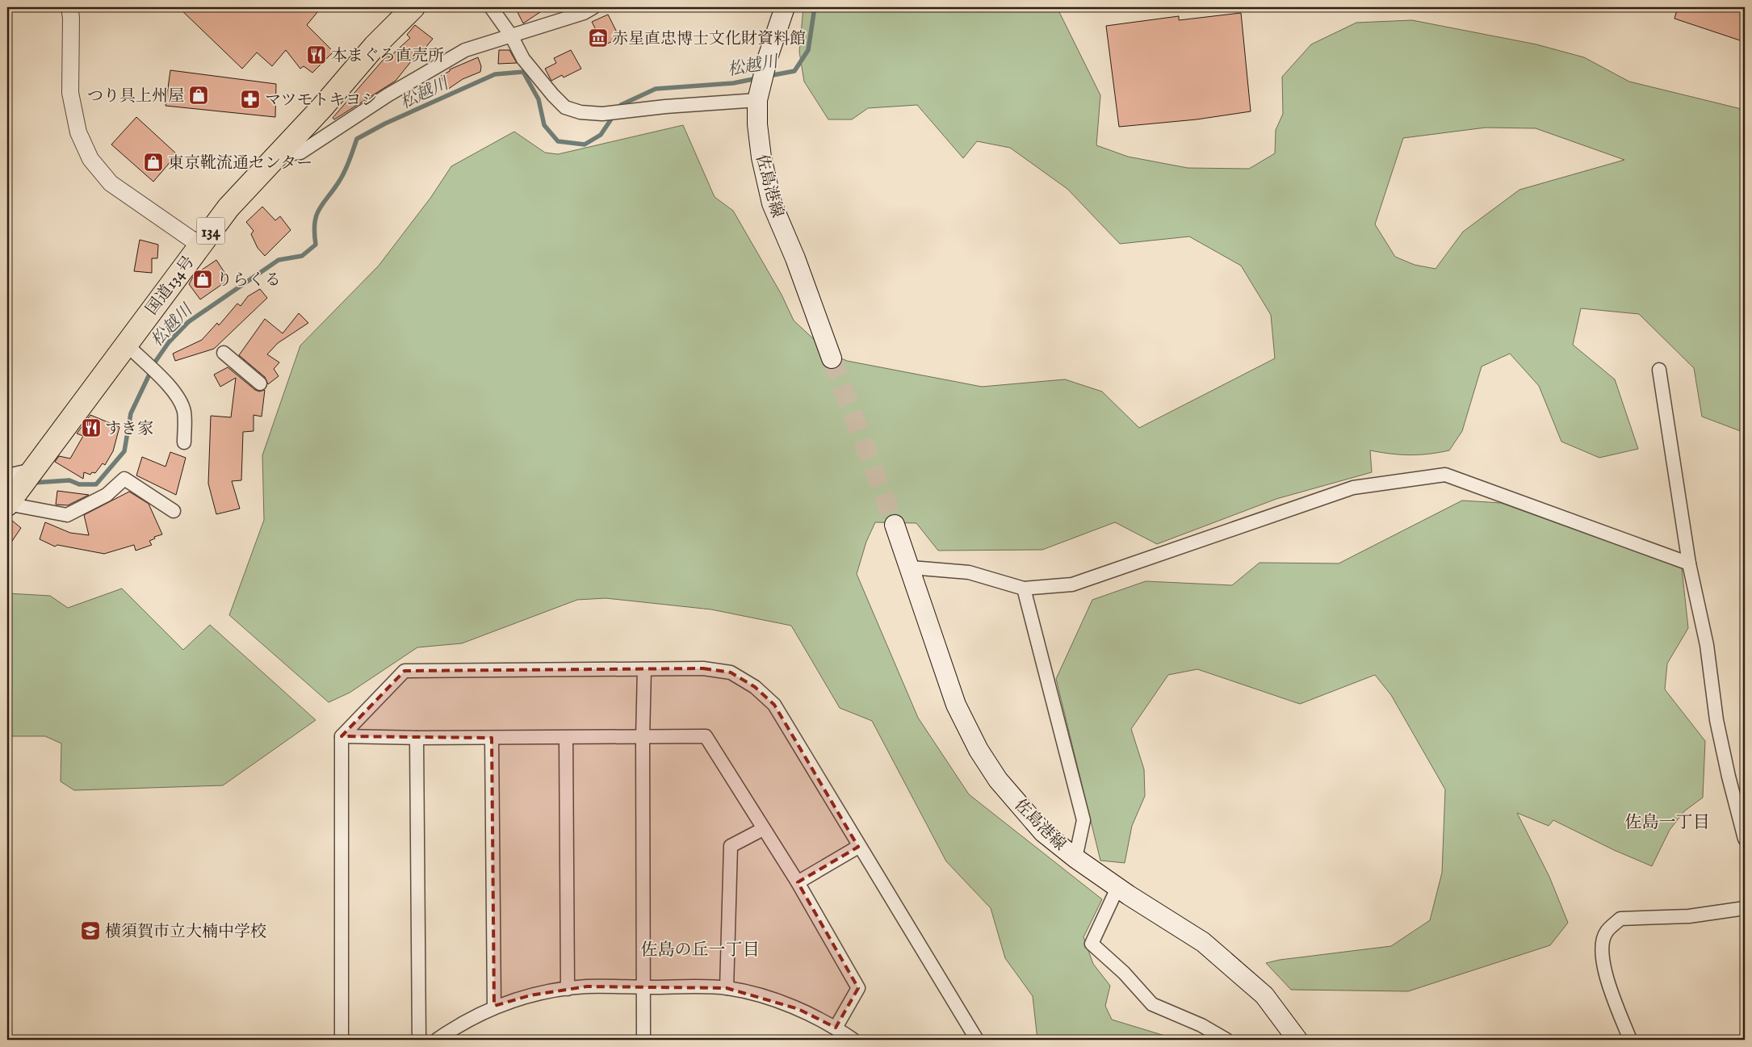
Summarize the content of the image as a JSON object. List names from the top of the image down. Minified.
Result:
{"streets":{"highway":["134","国道134号"],"main road":["佐島港線"]},"districts":["佐島一丁目","佐島の丘一丁目"],"water":["松越川"],"places":{"museum":["赤星直忠博士文化財資料館"],"restaurant":["本まぐろ直売所","すき家"],"shop":["つり具上州屋","東京靴流通センター","りらくる"],"pharmacy":["マツモトキヨシ"],"school or university":["横須賀市立大楠中学校"]}}
